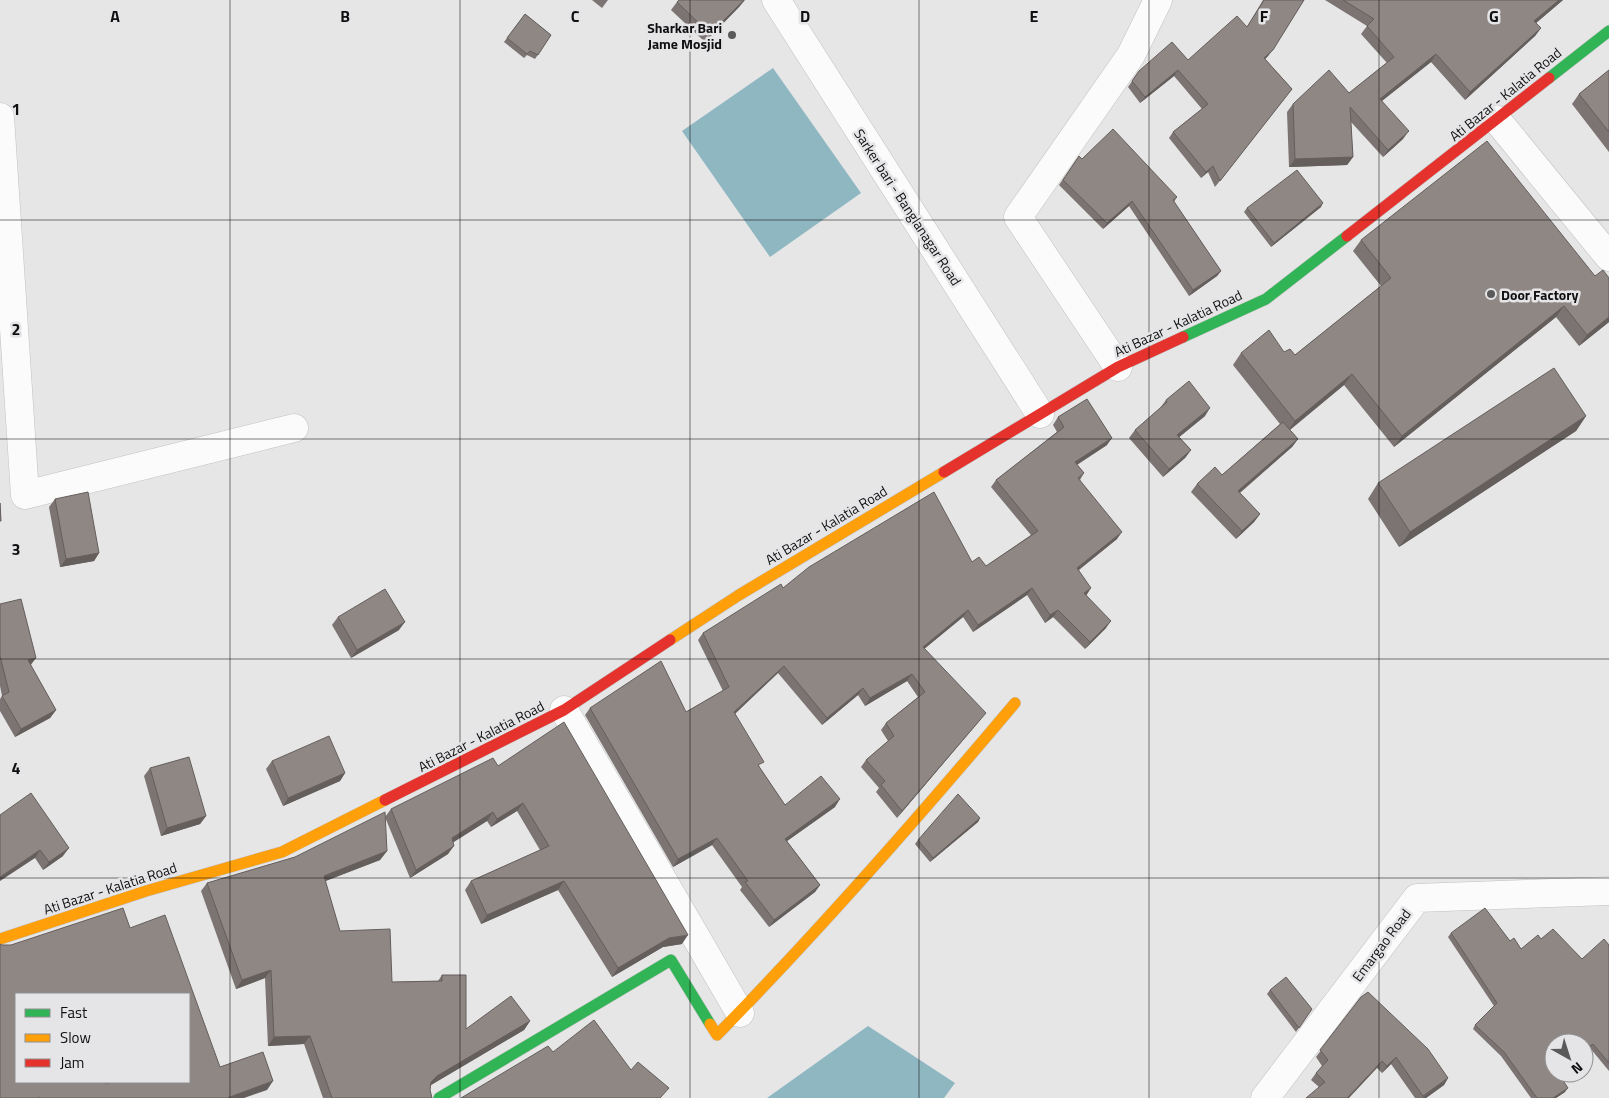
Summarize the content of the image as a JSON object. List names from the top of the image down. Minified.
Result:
{"streets":{"main road":["Ati Bazar - Kalatia Road"],"street":["Sarker bari - Banglanagar Road","Emargao Road"]},"crossings":[["Ati Bazar - Kalatia Road","Sarker bari - Banglanagar Road"]],"places":["Sharkar Bari Jame Mosjid","Door Factory"],"legend":["Fast","Slow","Jam"],"north":"bottom right","grid":{"columns":["A","B","C","D","E","F","G"],"rows":["1","2","3","4"]}}
